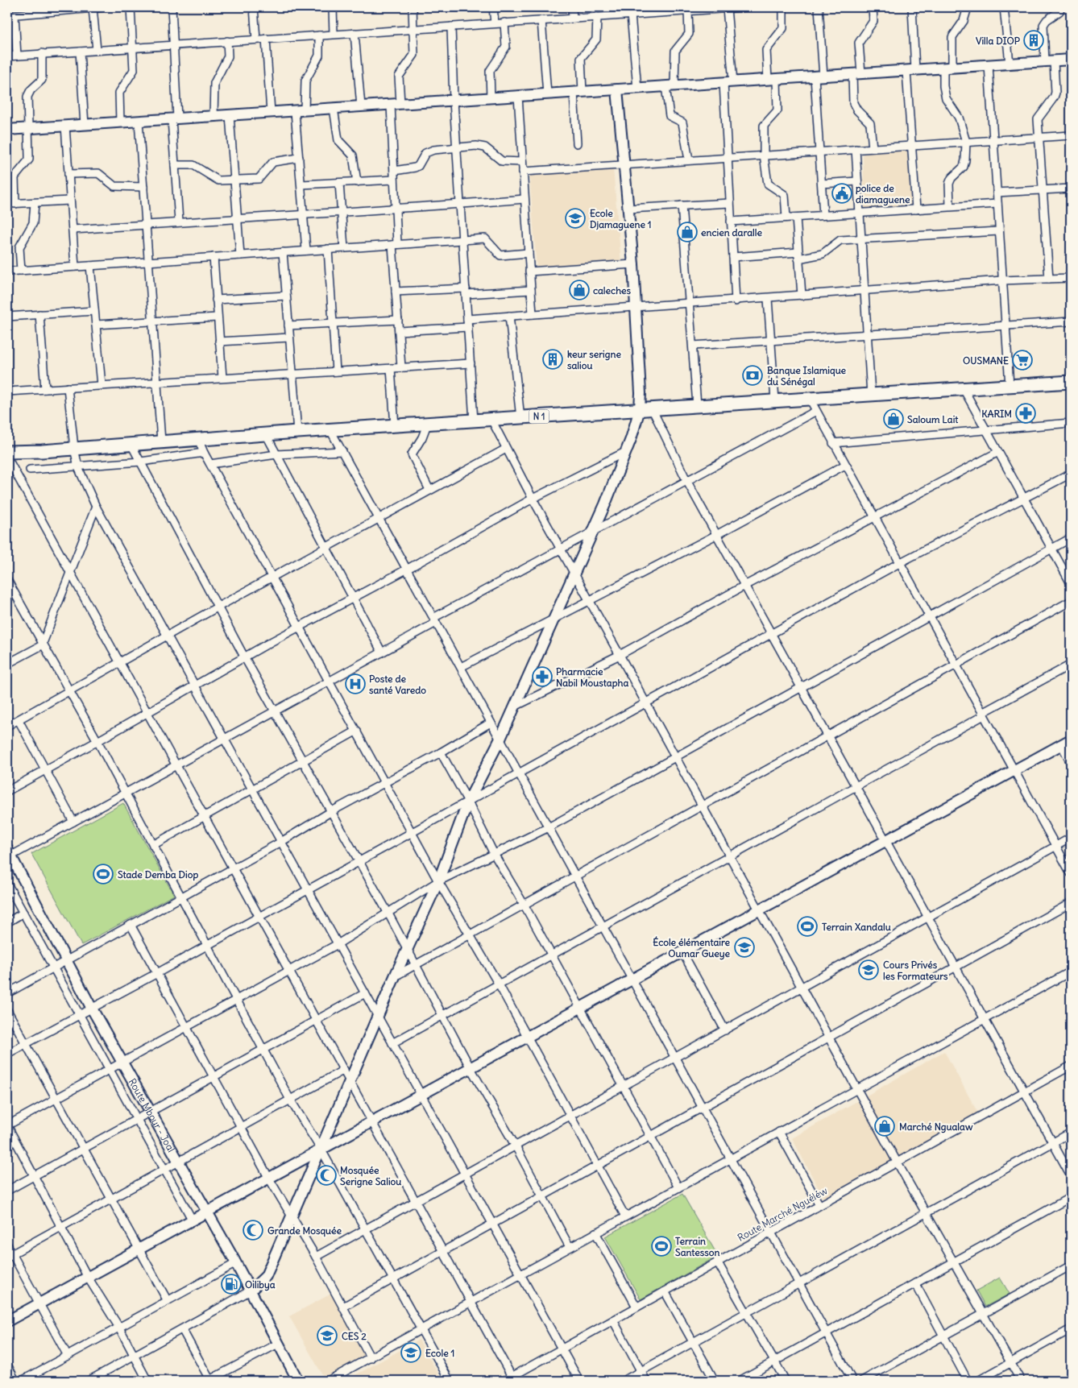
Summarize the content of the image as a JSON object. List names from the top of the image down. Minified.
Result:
{"streets":{"highway":["N 1"],"main road":["Route Mbour - Joal"],"street":["Route Marché Nguéléw"]},"places":{"building":["Villa DIOP","keur serigne saliou"],"public building":["police de diamaguene"],"school or university":["Ecole Djamaguene 1","École élémentaire Oumar Gueye","Cours Privés les Formateurs","CES 2","Ecole 1"],"shop":["encien daralle","caleches","Saloum Lait","Marché Ngualaw"],"supermarket":["OUSMANE"],"bank":["Banque Islamique du Sénégal"],"pharmacy":["KARIM","Pharmacie Nabil Moustapha"],"hospital":["Poste de santé Varedo"],"sports":["Stade Demba Diop","Terrain Xandalu","Terrain Santesson"],"mosque":["Mosquée Serigne Saliou","Grande Mosquée"],"fuel station":["Oilibya"]}}
